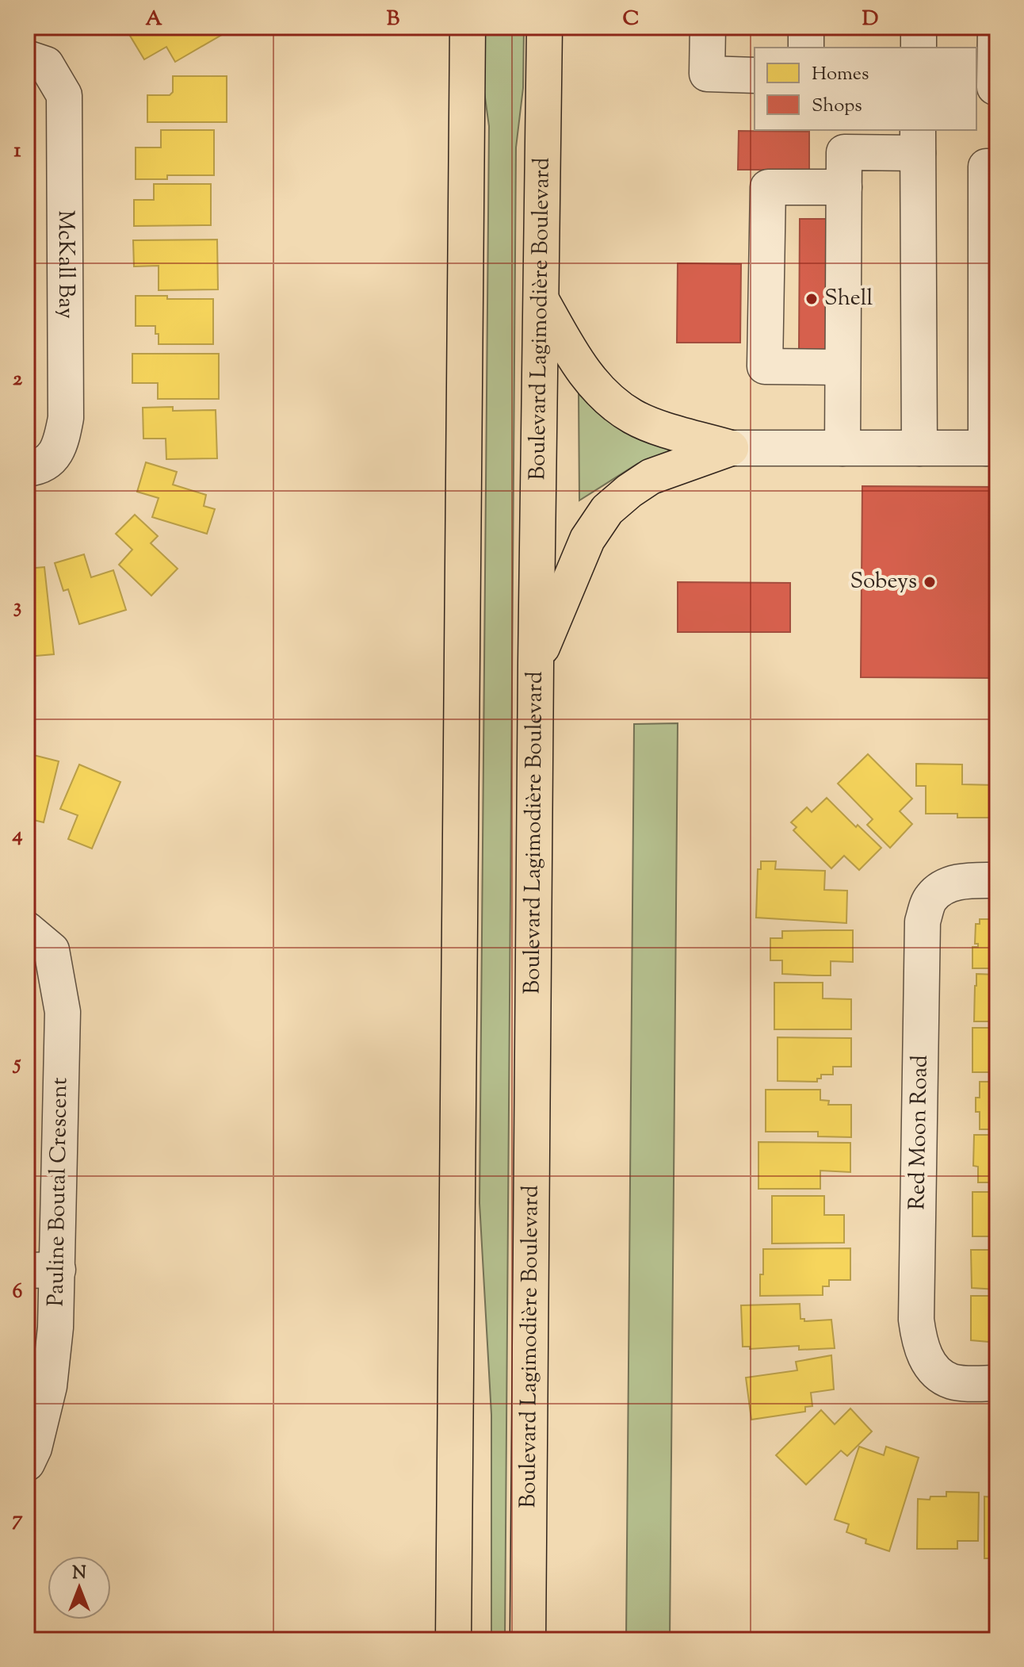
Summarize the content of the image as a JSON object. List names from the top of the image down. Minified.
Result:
{"streets":{"main road":["Boulevard Lagimodière Boulevard"],"street":["McKall Bay","Red Moon Road","Pauline Boutal Crescent"]},"places":["Shell","Sobeys"],"legend":["Homes","Shops"],"north":"top","grid":{"columns":["A","B","C","D"],"rows":["1","2","3","4","5","6","7"]}}
